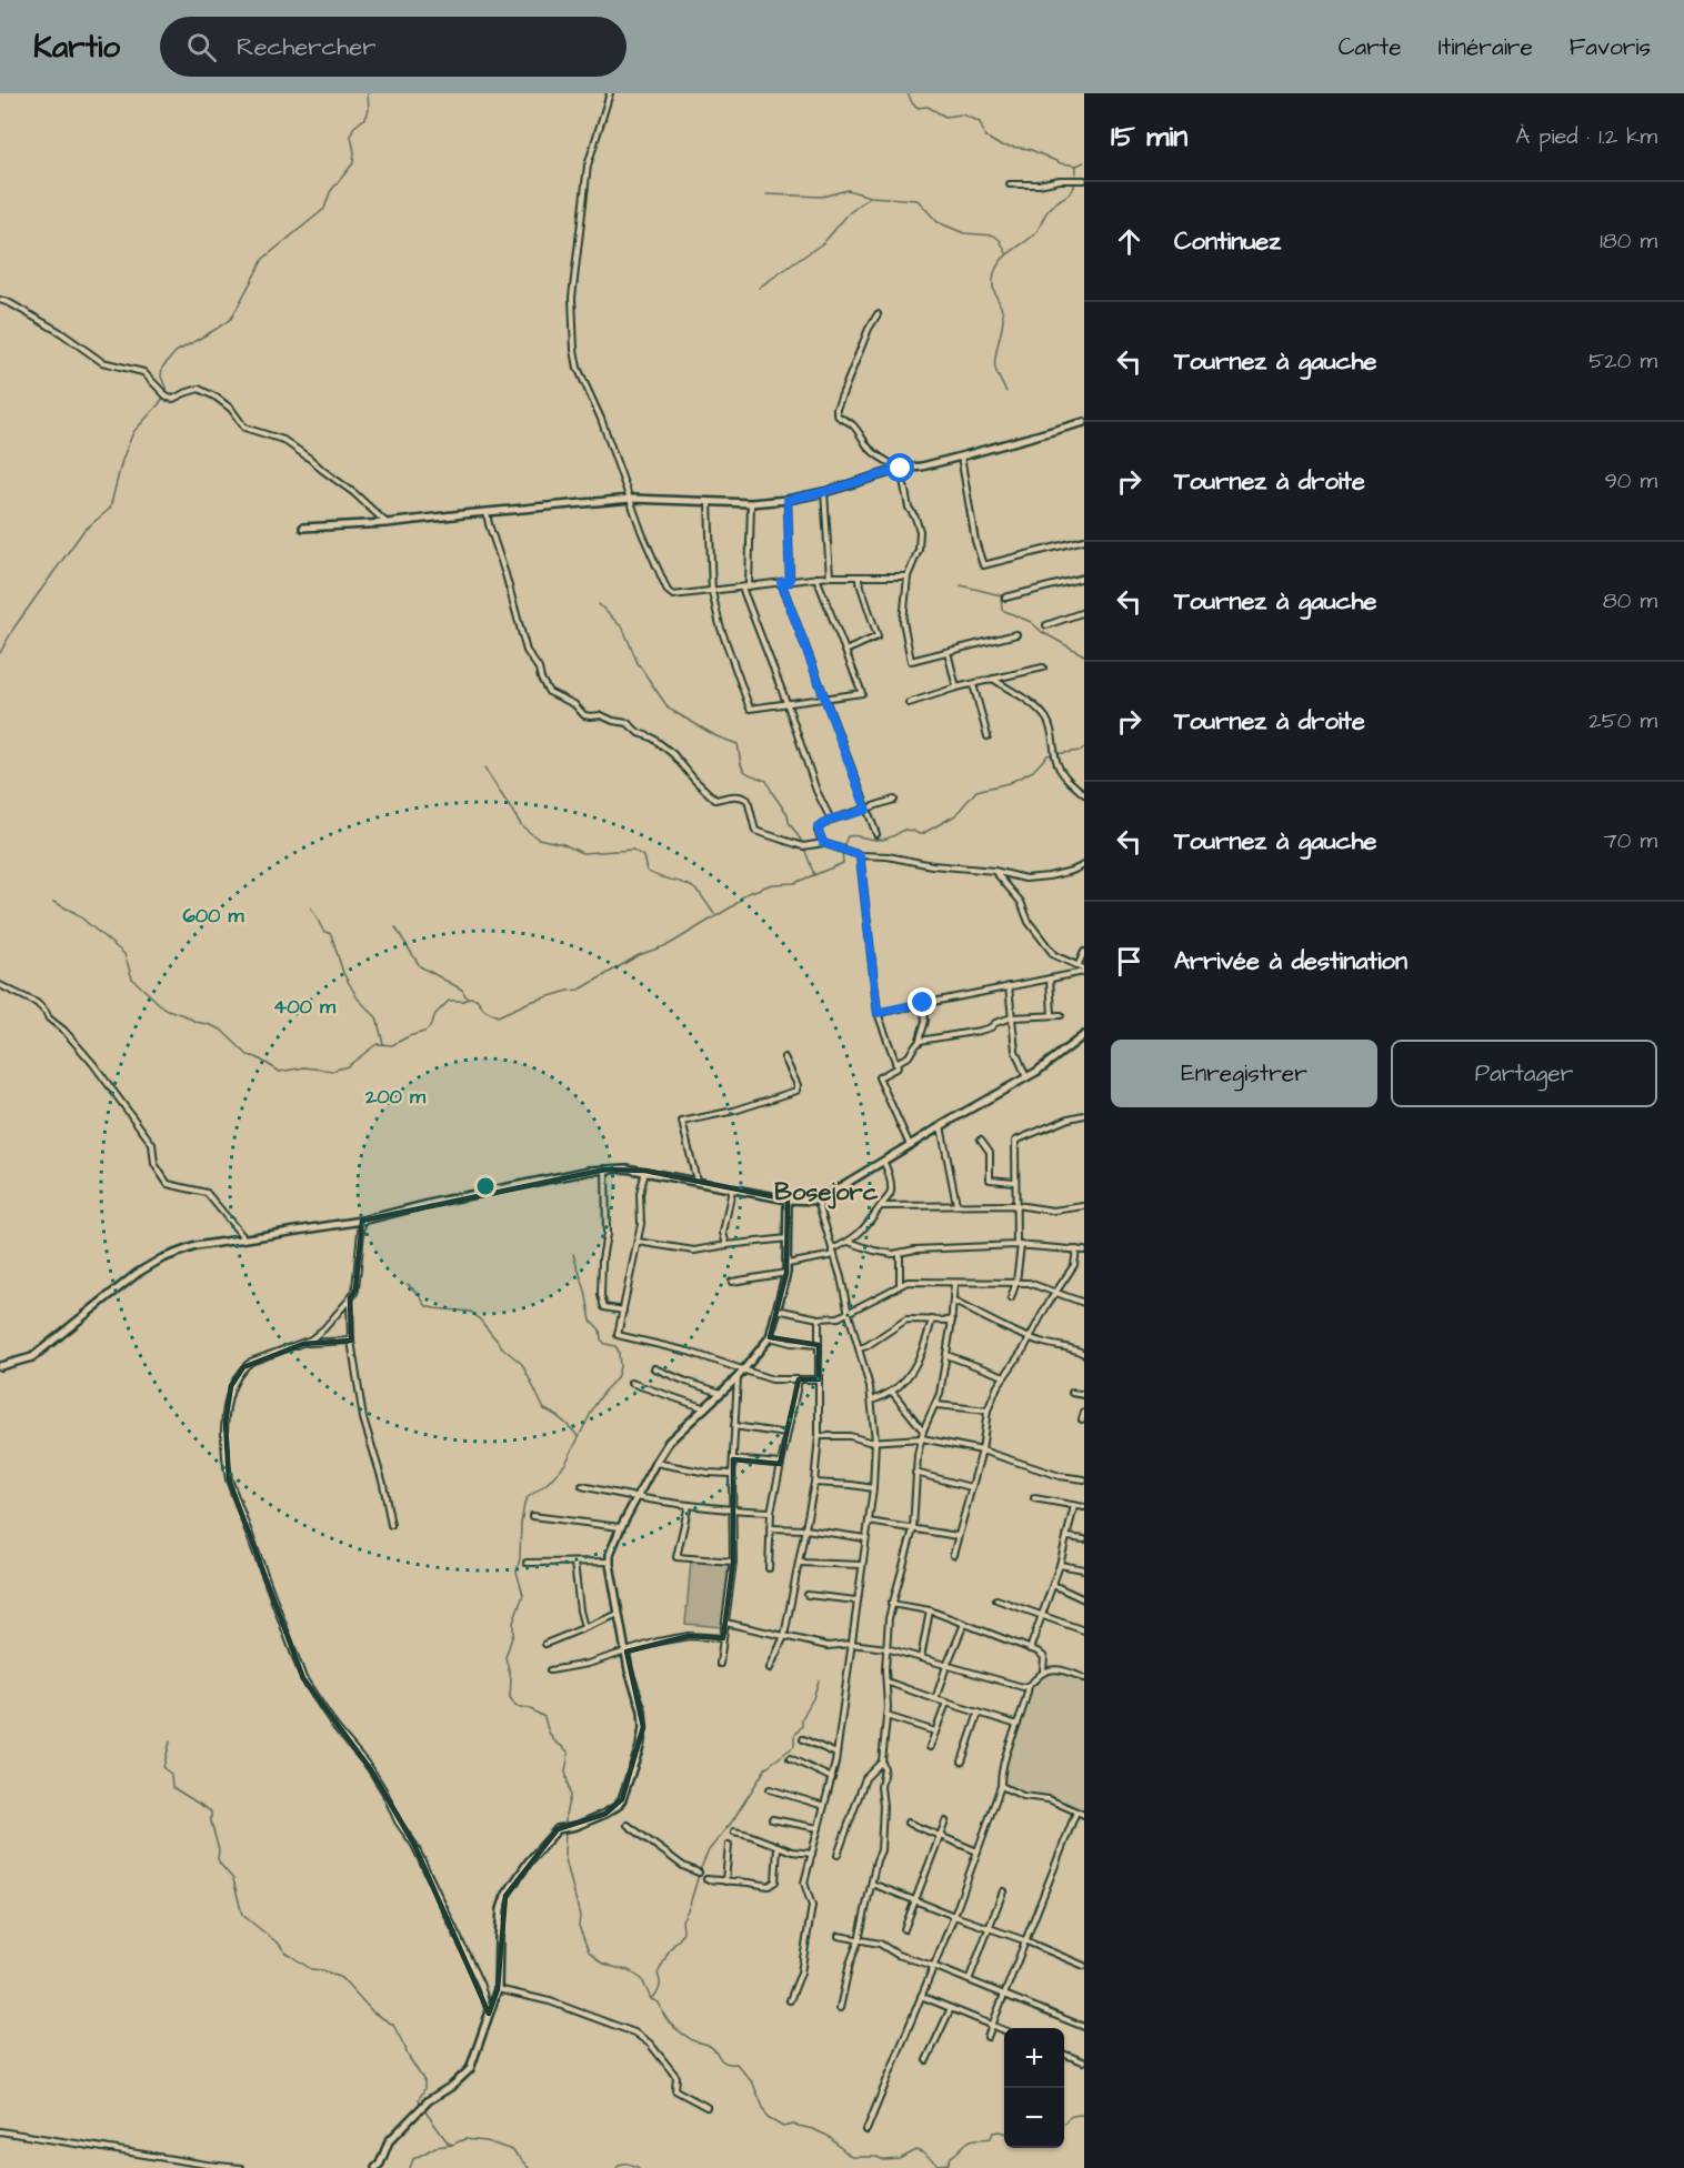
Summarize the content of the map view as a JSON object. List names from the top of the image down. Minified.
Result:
{"districts":["Bosejorc"],"page":{"header":"Kartio","search":"Rechercher","nav":["Carte","Itinéraire","Favoris"],"heading":["15 min","À pied · 1.2 km"],"list":[["Continuez","180 m"],["Tournez à gauche","520 m"],["Tournez à droite","90 m"],["Tournez à gauche","80 m"],["Tournez à droite","250 m"],["Tournez à gauche","70 m"],"Arrivée à destination"],"buttons":["Enregistrer","Partager"],"map_buttons":["+","−"]},"rings":["600 m","400 m","200 m"]}
